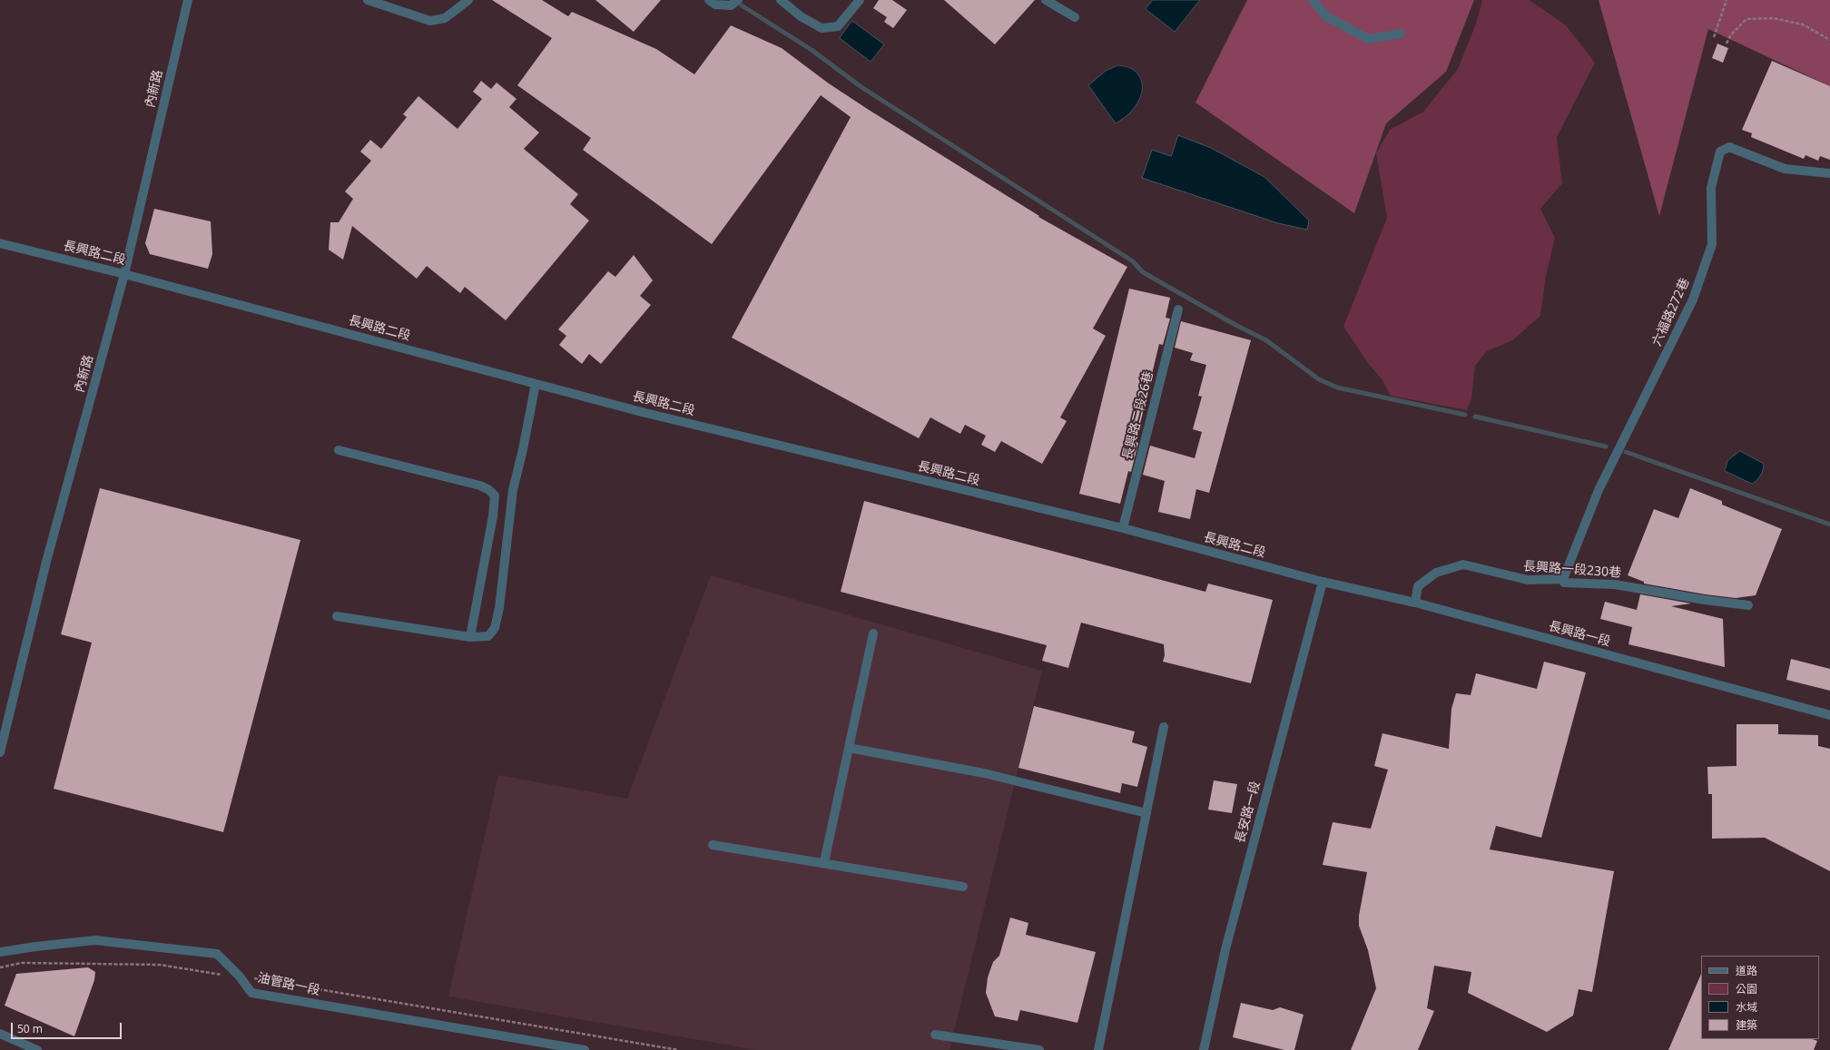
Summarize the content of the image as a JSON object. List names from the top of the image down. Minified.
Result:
{"streets":{"street":["內新路","長興路二段","六福路272巷","長興路二段26巷","長興路一段230巷","長興路一段","長安路一段","油管路一段"]},"crossings":[["內新路","長興路二段"],["長興路二段","長興路二段26巷"],["長興路二段","長興路一段"],["長興路二段","長安路一段"],["六福路272巷","長興路一段230巷"],["長興路一段230巷","長興路一段"],["長興路一段","長安路一段"]],"legend":["道路","公園","水域","建築"],"scale_bar":"50 m"}
